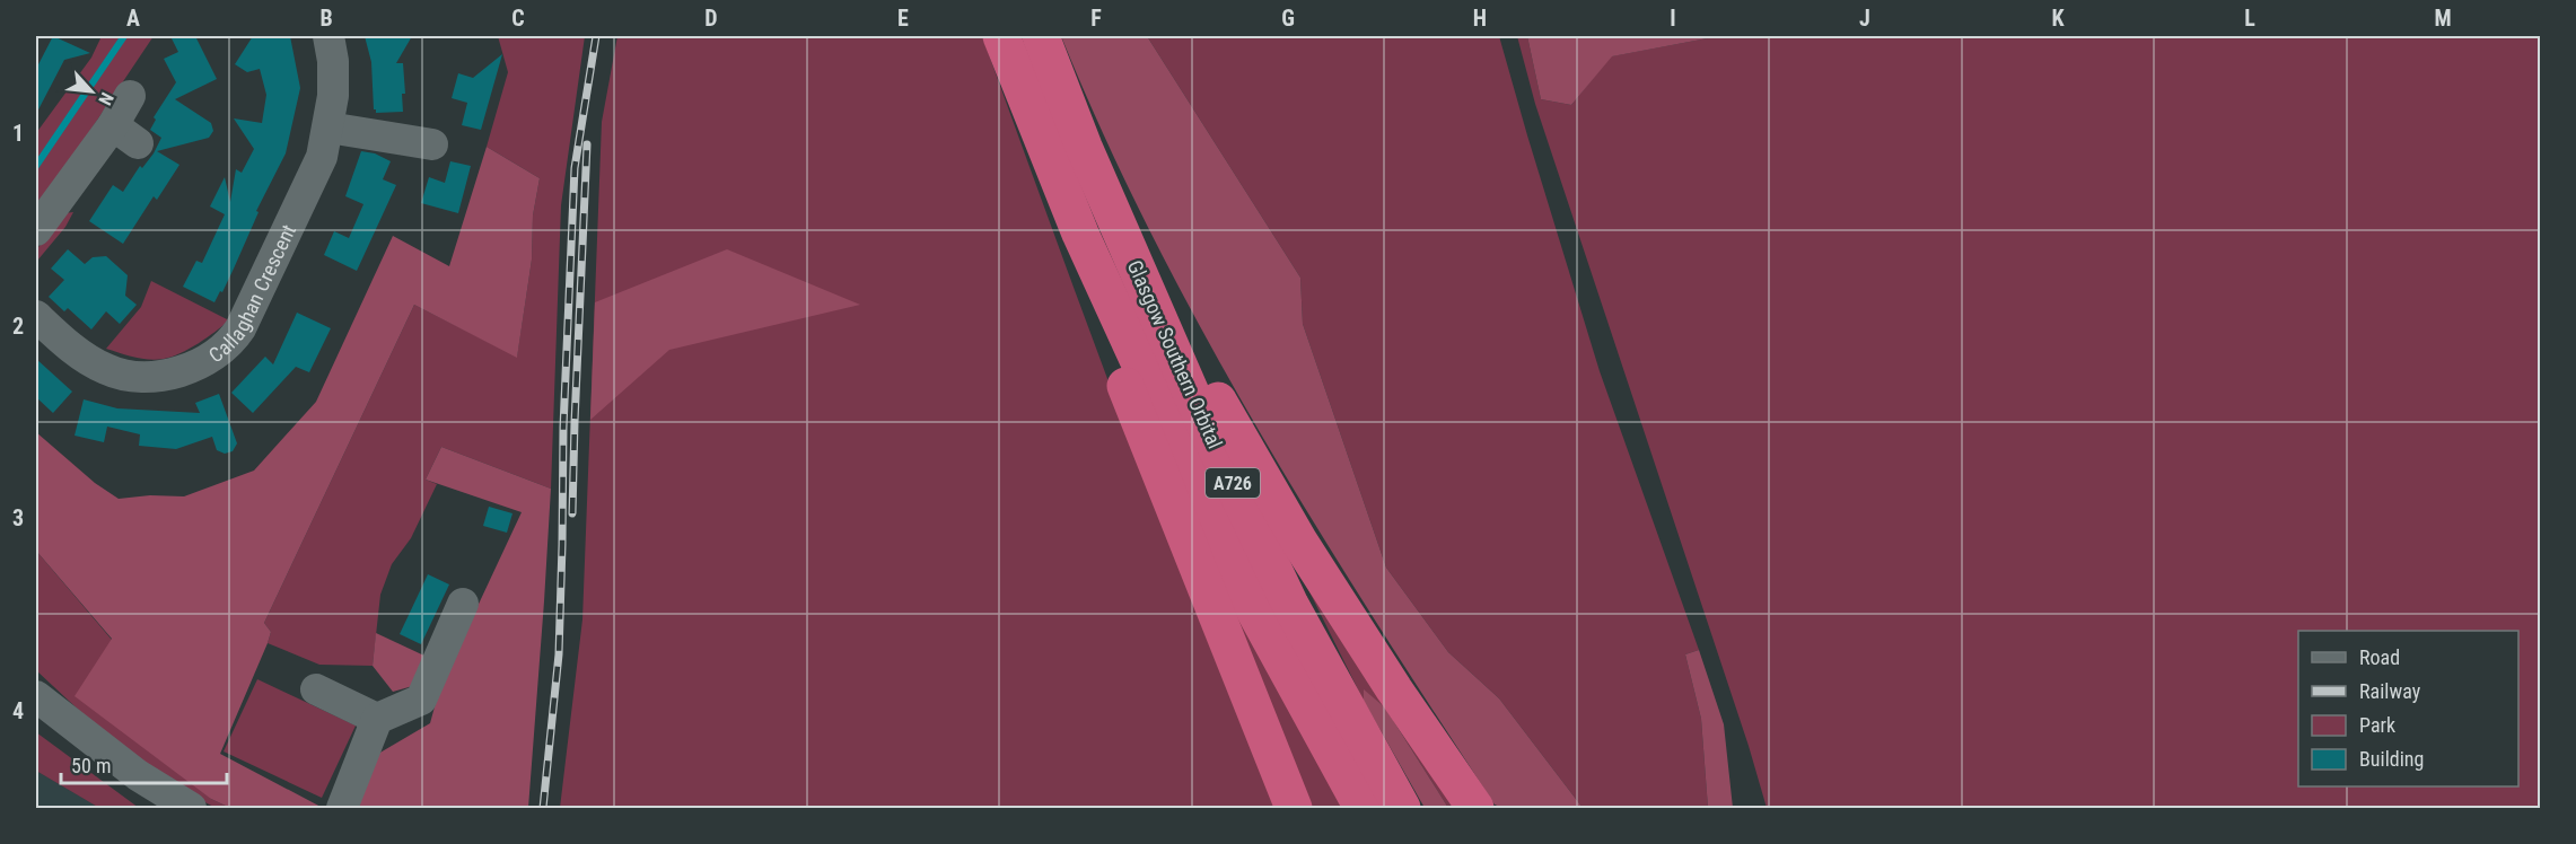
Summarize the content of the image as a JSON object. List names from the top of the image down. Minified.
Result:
{"streets":{"highway":["Glasgow Southern Orbital","A726"],"street":["Callaghan Crescent"]},"crossings":[["Glasgow Southern Orbital","A726"]],"legend":["Road","Railway","Park","Building"],"scale_bar":"50 m","north":"bottom right","grid":{"columns":["A","B","C","D","E","F","G","H","I","J","K","L","M"],"rows":["1","2","3","4"]}}
